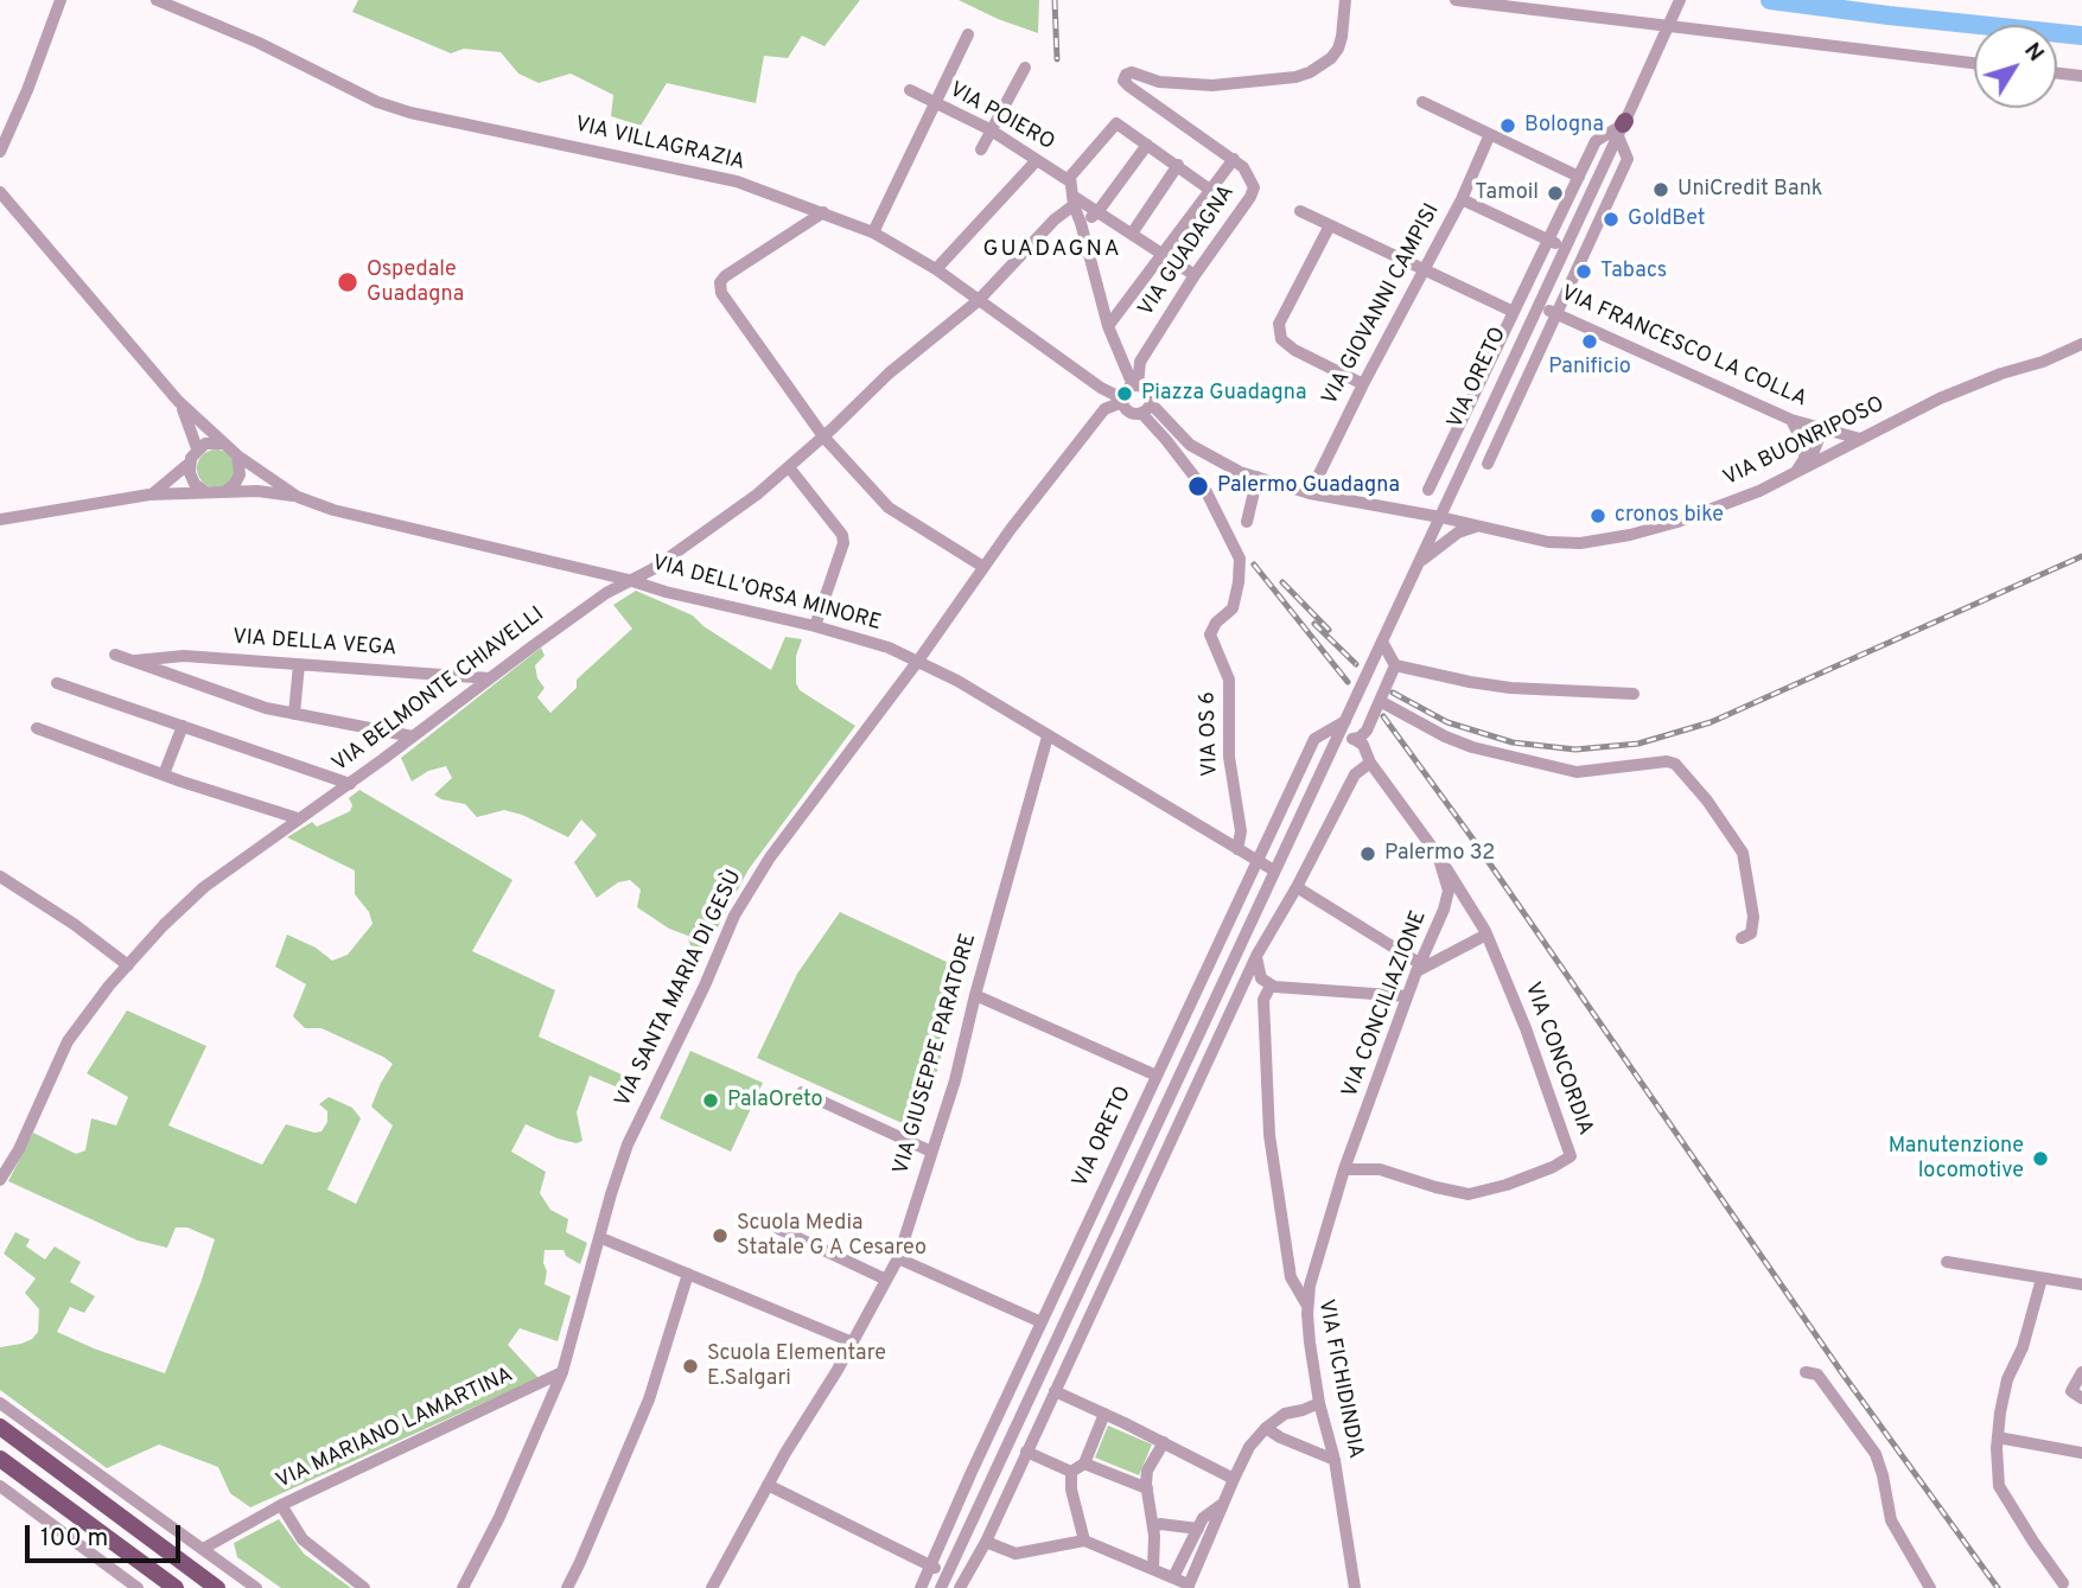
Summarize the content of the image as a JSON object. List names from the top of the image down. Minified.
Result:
{"streets":{"street":["VIA POIERO","VIA VILLAGRAZIA","VIA GUADAGNA","VIA GIOVANNI CAMPISI","VIA FRANCESCO LA COLLA","VIA ORETO","VIA BUONRIPOSO","VIA DELL'ORSA MINORE","VIA DELLA VEGA","VIA BELMONTE CHIAVELLI","VIA OS 6","VIA SANTA MARIA DI GESÙ","VIA CONCILIAZIONE","VIA GIUSEPPE PARATORE","VIA CONCORDIA","VIA FICHIDINDIA","VIA MARIANO LAMARTINA"]},"crossings":[["VIA POIERO","VIA GUADAGNA"],["VIA POIERO","VIA BELMONTE CHIAVELLI"],["VIA VILLAGRAZIA","VIA GUADAGNA"],["VIA VILLAGRAZIA","VIA BELMONTE CHIAVELLI"],["VIA VILLAGRAZIA","VIA OS 6"],["VIA VILLAGRAZIA","VIA SANTA MARIA DI GESÙ"],["VIA GUADAGNA","VIA OS 6"],["VIA GUADAGNA","VIA SANTA MARIA DI GESÙ"],["VIA FRANCESCO LA COLLA","VIA ORETO"],["VIA FRANCESCO LA COLLA","VIA BUONRIPOSO"],["VIA ORETO","VIA BUONRIPOSO"],["VIA ORETO","VIA DELL'ORSA MINORE"],["VIA DELL'ORSA MINORE","VIA BELMONTE CHIAVELLI"],["VIA DELL'ORSA MINORE","VIA OS 6"],["VIA DELL'ORSA MINORE","VIA SANTA MARIA DI GESÙ"],["VIA DELL'ORSA MINORE","VIA GIUSEPPE PARATORE"],["VIA DELLA VEGA","VIA BELMONTE CHIAVELLI"],["VIA OS 6","VIA SANTA MARIA DI GESÙ"],["VIA SANTA MARIA DI GESÙ","VIA MARIANO LAMARTINA"],["VIA CONCILIAZIONE","VIA CONCORDIA"],["VIA CONCILIAZIONE","VIA FICHIDINDIA"]],"districts":["GUADAGNA"],"places":["Bologna","UniCredit Bank","Tamoil","GoldBet","Tabacs","Ospedale Guadagna","Panificio","Piazza Guadagna","Palermo Guadagna","cronos bike","Palermo 32","PalaOreto","Manutenzione locomotive","Scuola Media Statale G A Cesareo","Scuola Elementare E.Salgari"],"scale_bar":"100 m","north":"top right"}
